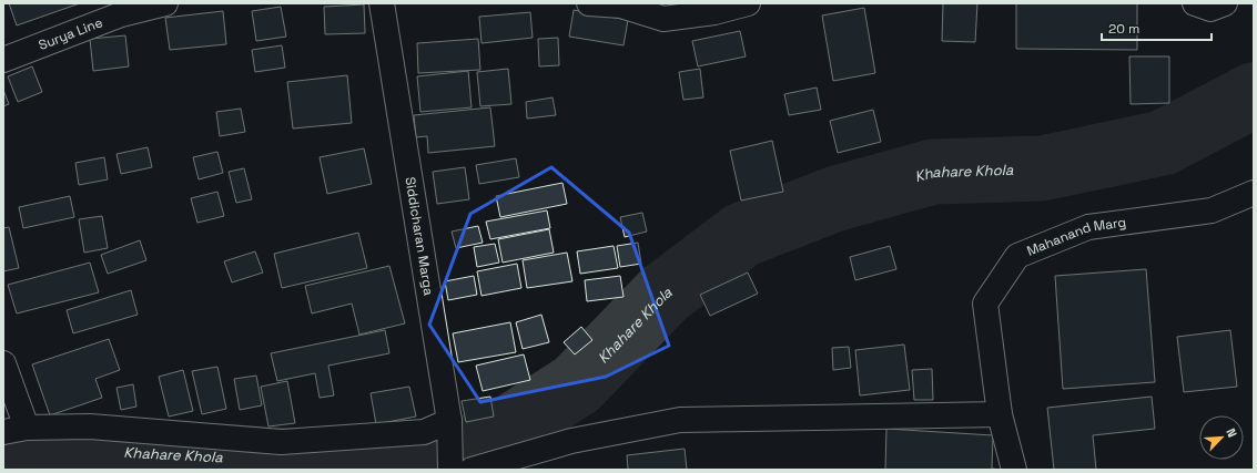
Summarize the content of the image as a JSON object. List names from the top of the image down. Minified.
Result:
{"streets":{"street":["Surya Line","Siddicharan Marga","Mahanand Marg"]},"water":["Khahare Khola"],"scale_bar":"20 m","north":"top right"}
